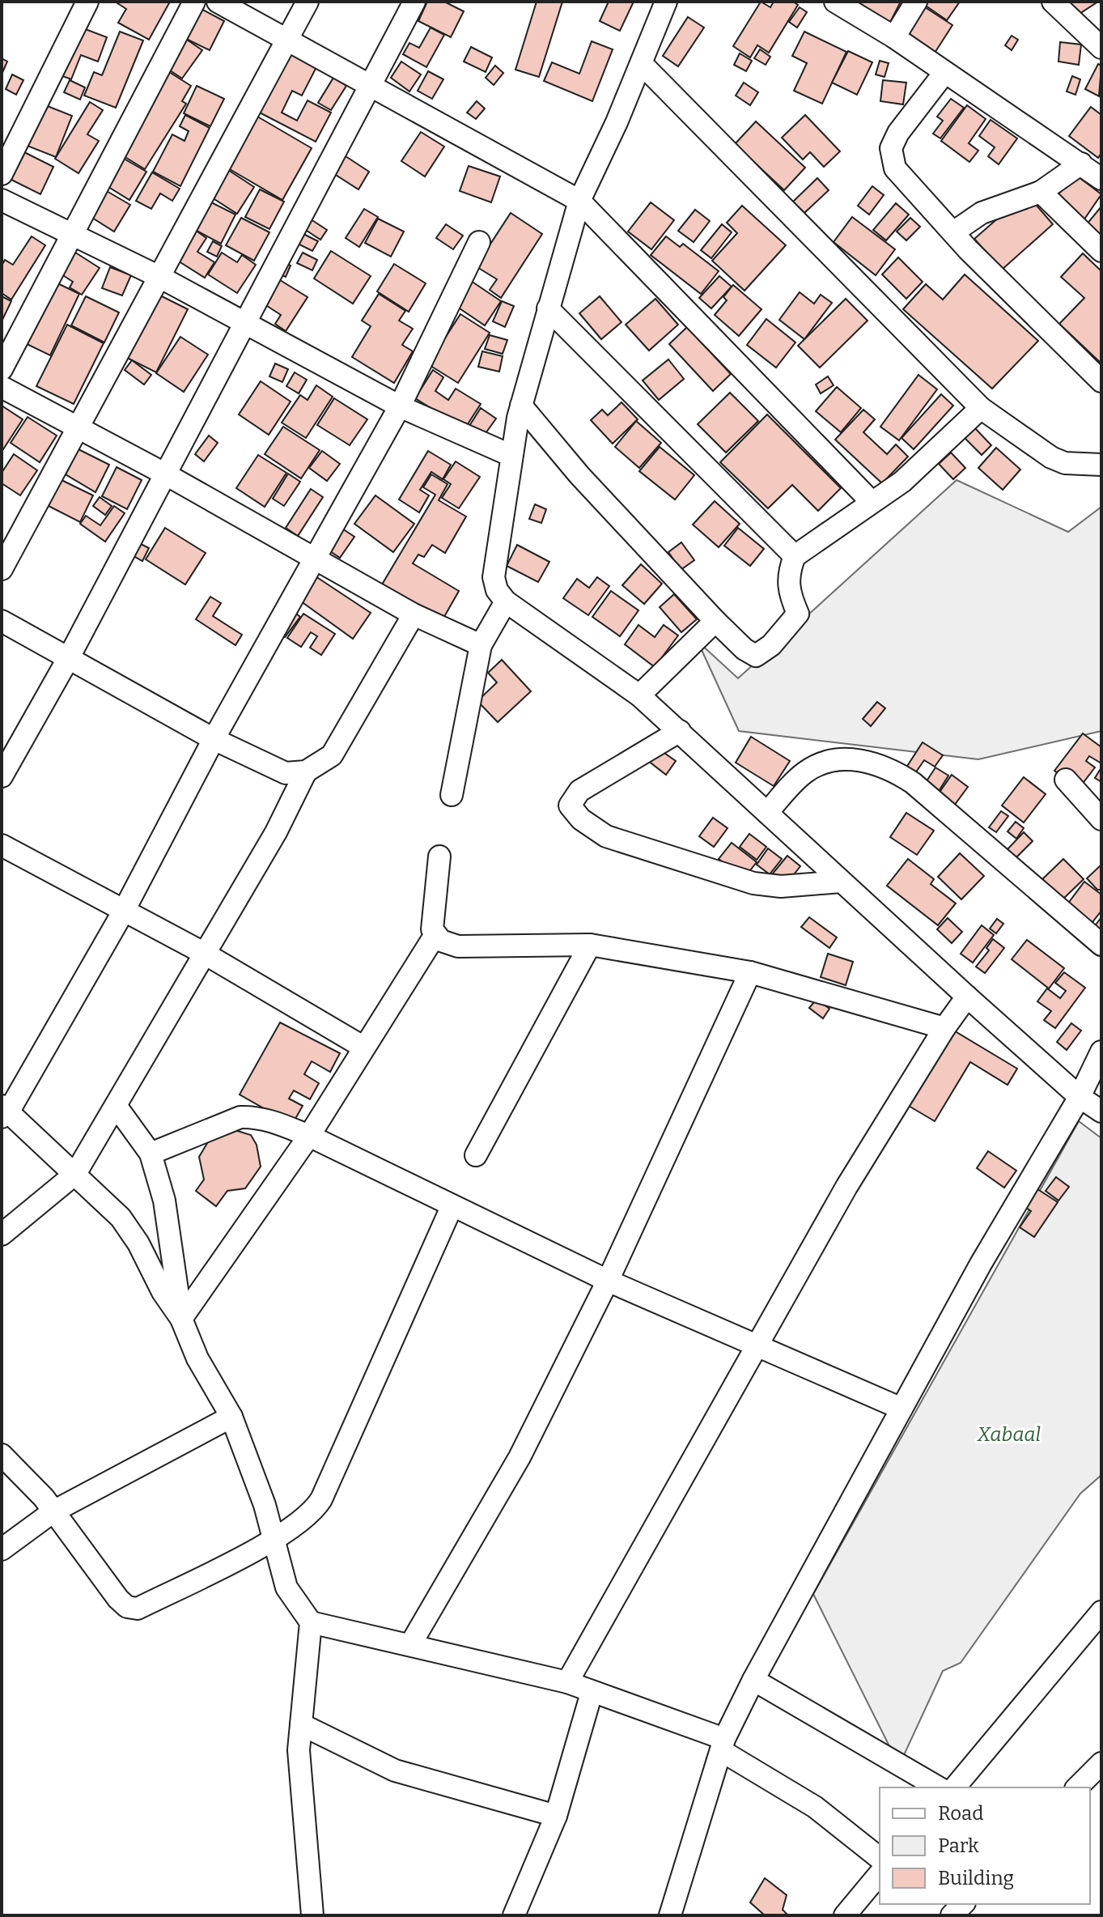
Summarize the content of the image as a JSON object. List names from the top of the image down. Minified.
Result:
{"parks":["Xabaal"],"legend":["Road","Park","Building"]}
